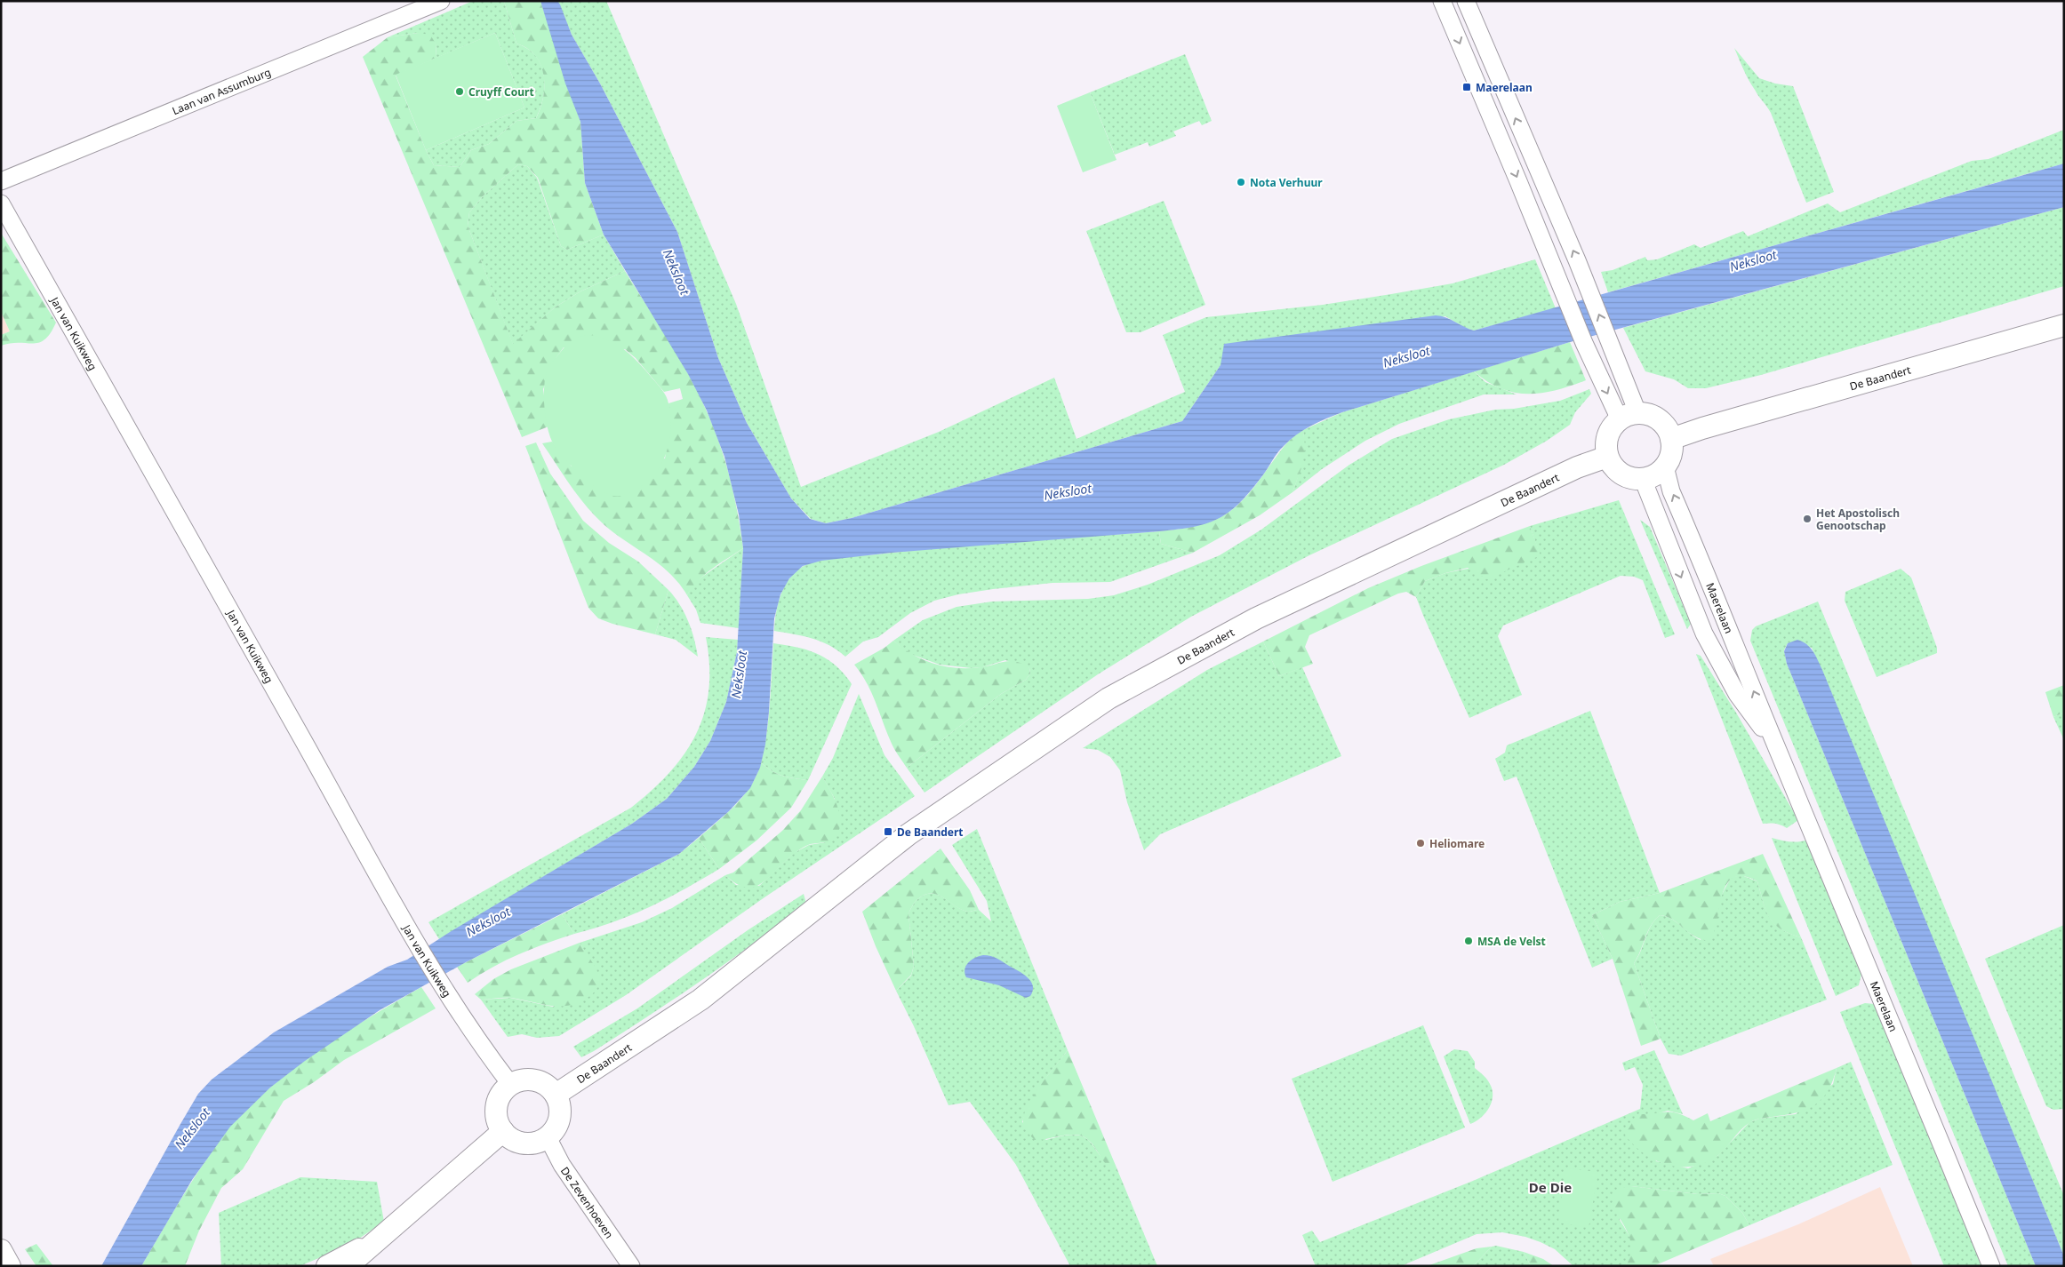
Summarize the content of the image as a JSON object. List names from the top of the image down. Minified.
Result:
{"streets":{"main road":["De Baandert"],"street":["Laan van Assumburg","Jan van Kuikweg","Maerelaan","De Zevenhoeven"]},"crossings":[["Jan van Kuikweg","De Baandert"],["Jan van Kuikweg","De Zevenhoeven"],["De Baandert","Maerelaan"],["De Baandert","De Zevenhoeven"]],"districts":["De Die"],"water":["Neksloot"],"places":{"transit":["Maerelaan","De Baandert"],"other":["Cruyff Court","Nota Verhuur","Het Apostolisch Genootschap","Heliomare","MSA de Velst"]}}
